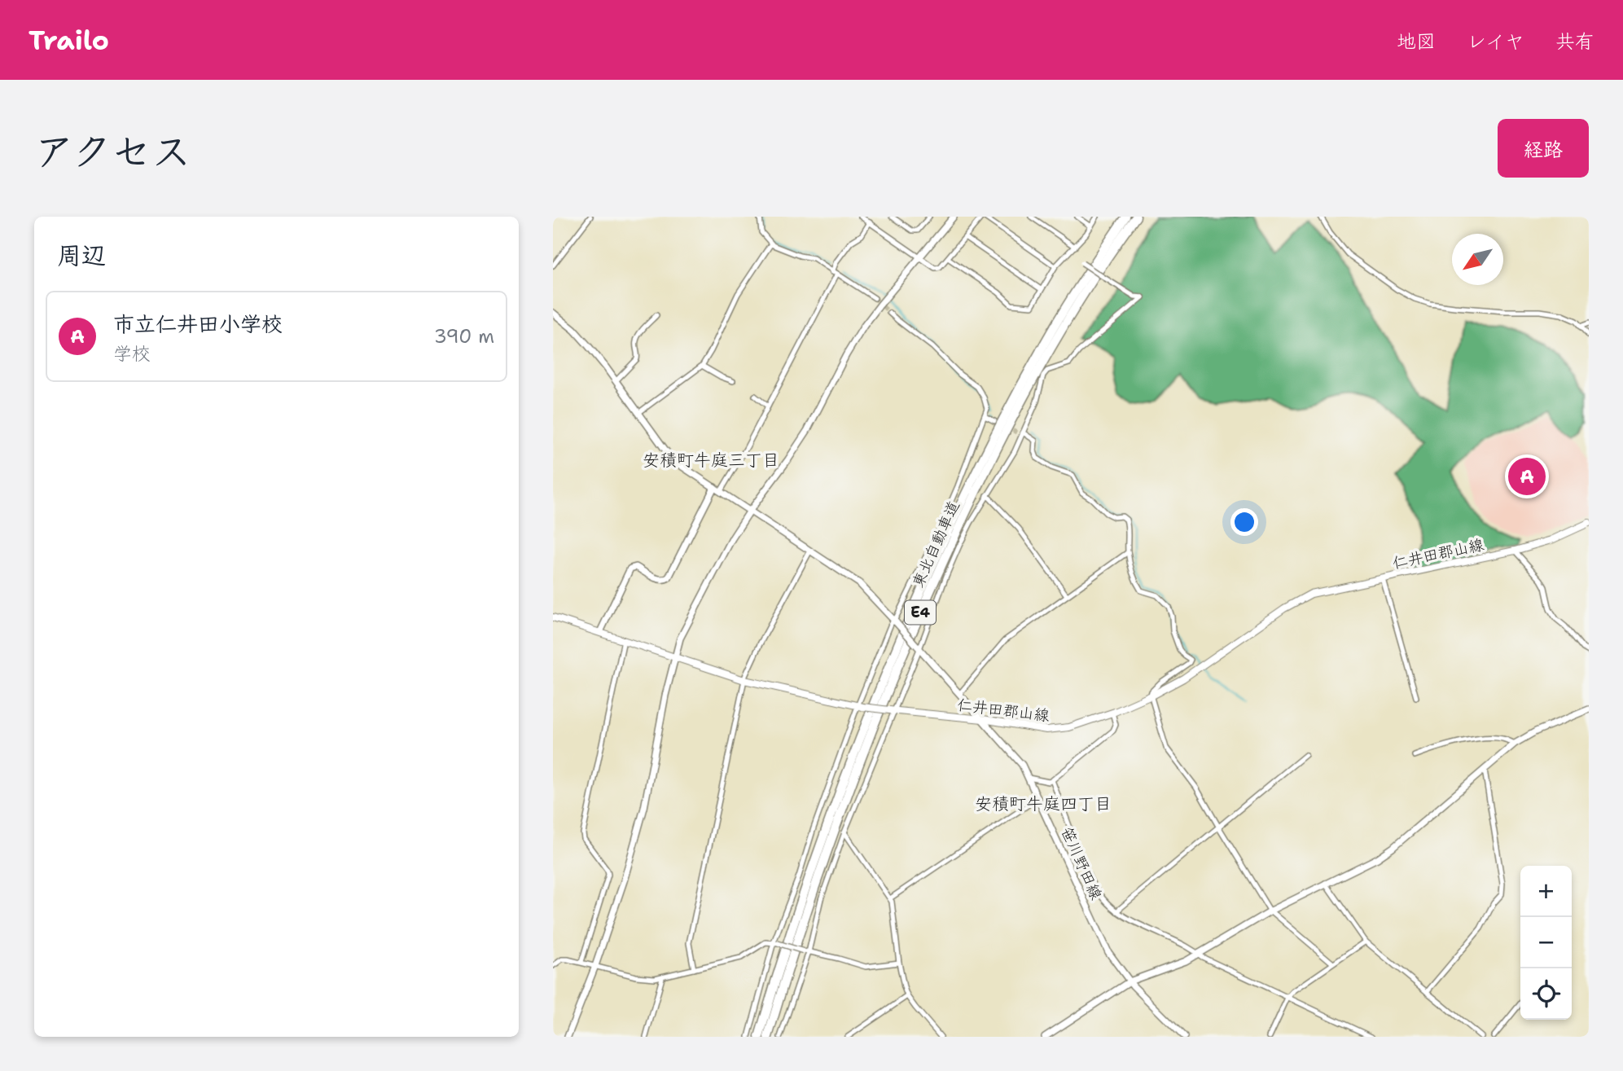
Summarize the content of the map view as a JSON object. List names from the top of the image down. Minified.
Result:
{"streets":{"highway":["東北自動車道","E4"],"main road":["仁井田郡山線"],"street":["笹川野田線"]},"crossings":[["仁井田郡山線","笹川野田線"]],"districts":["安積町牛庭三丁目","安積町牛庭四丁目"],"north":"bottom left","page":{"header":"Trailo","nav":["地図","レイヤ","共有"],"title":"アクセス","buttons":"経路","heading":"周辺","list":[{"mark":"A","name":"市立仁井田小学校","note":"学校","value":"390 m"}],"pins":"A","map_buttons":["+","−"]}}
